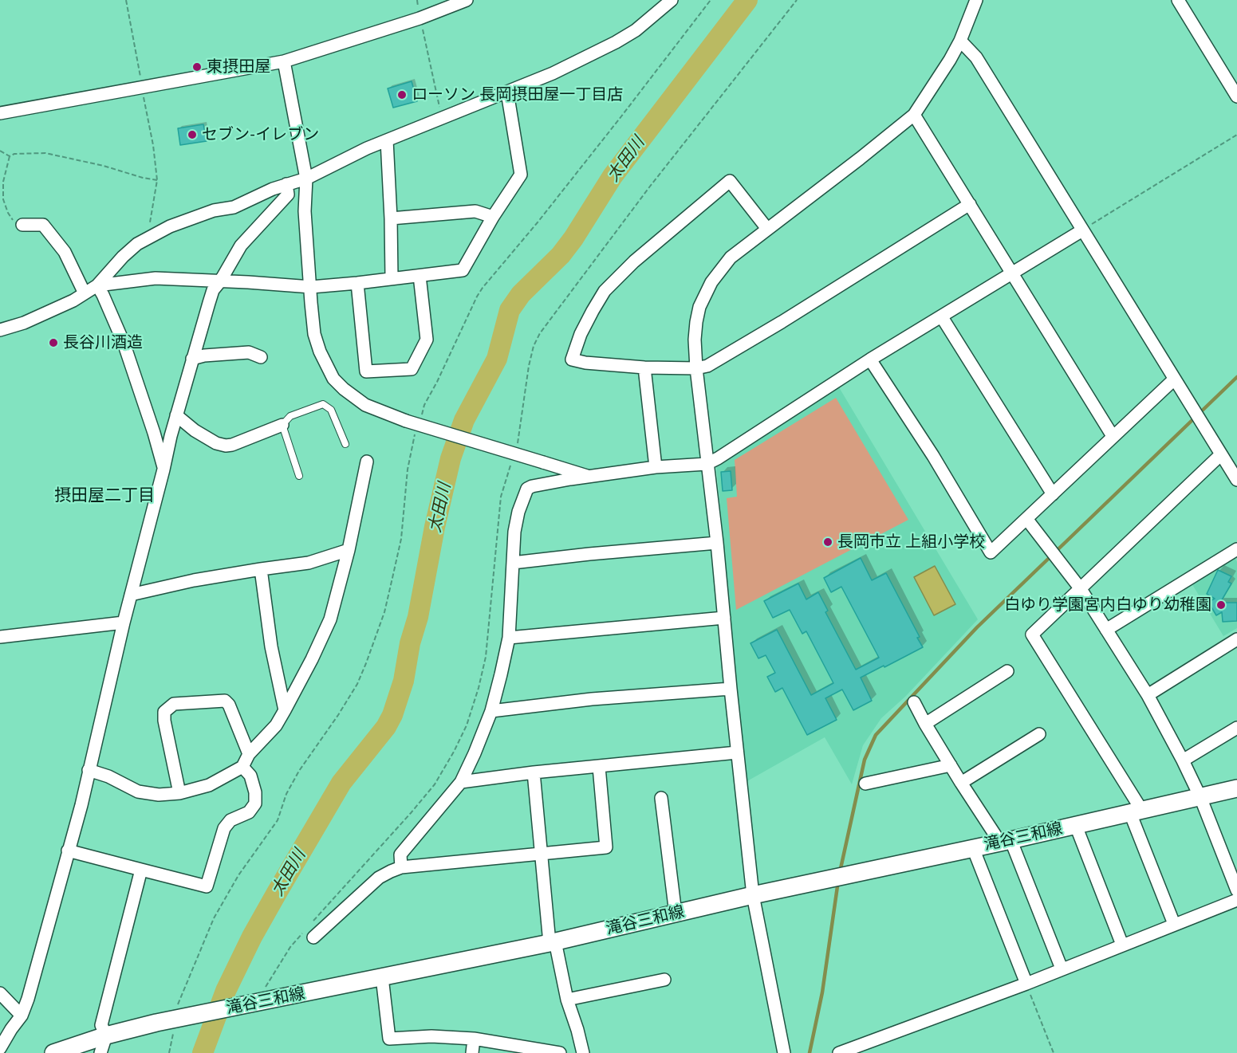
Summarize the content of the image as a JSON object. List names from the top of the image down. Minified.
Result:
{"streets":{"main road":["滝谷三和線"]},"districts":["摂田屋二丁目"],"water":["太田川"],"places":["東摂田屋","ローソン 長岡摂田屋一丁目店","セブン-イレブン","長谷川酒造","長岡市立 上組小学校","白ゆり学園宮内白ゆり幼稚園"]}
